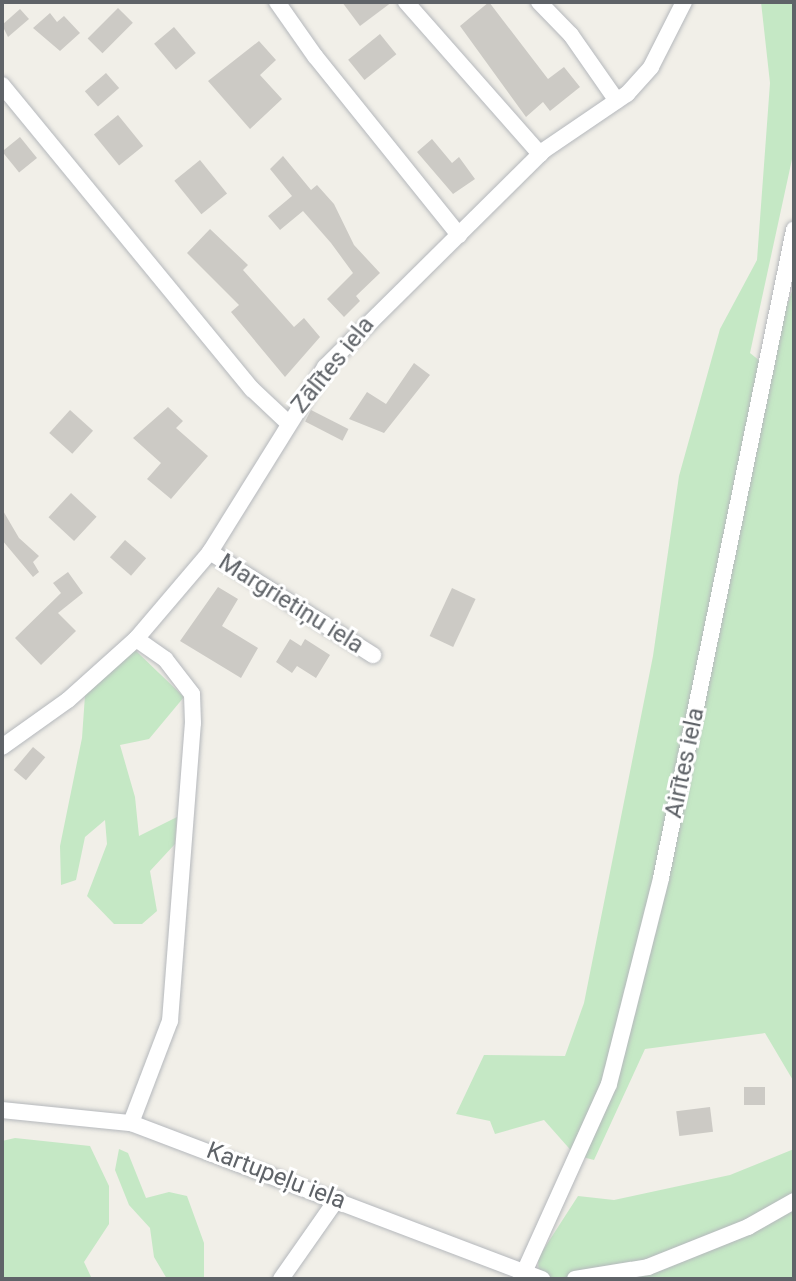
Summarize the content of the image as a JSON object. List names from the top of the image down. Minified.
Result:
{"streets":{"street":["Zālītes iela","Margrietiņu iela","Airītes iela","Kartupeļu iela"]},"crossings":[["Zālītes iela","Margrietiņu iela"],["Airītes iela","Kartupeļu iela"]]}
